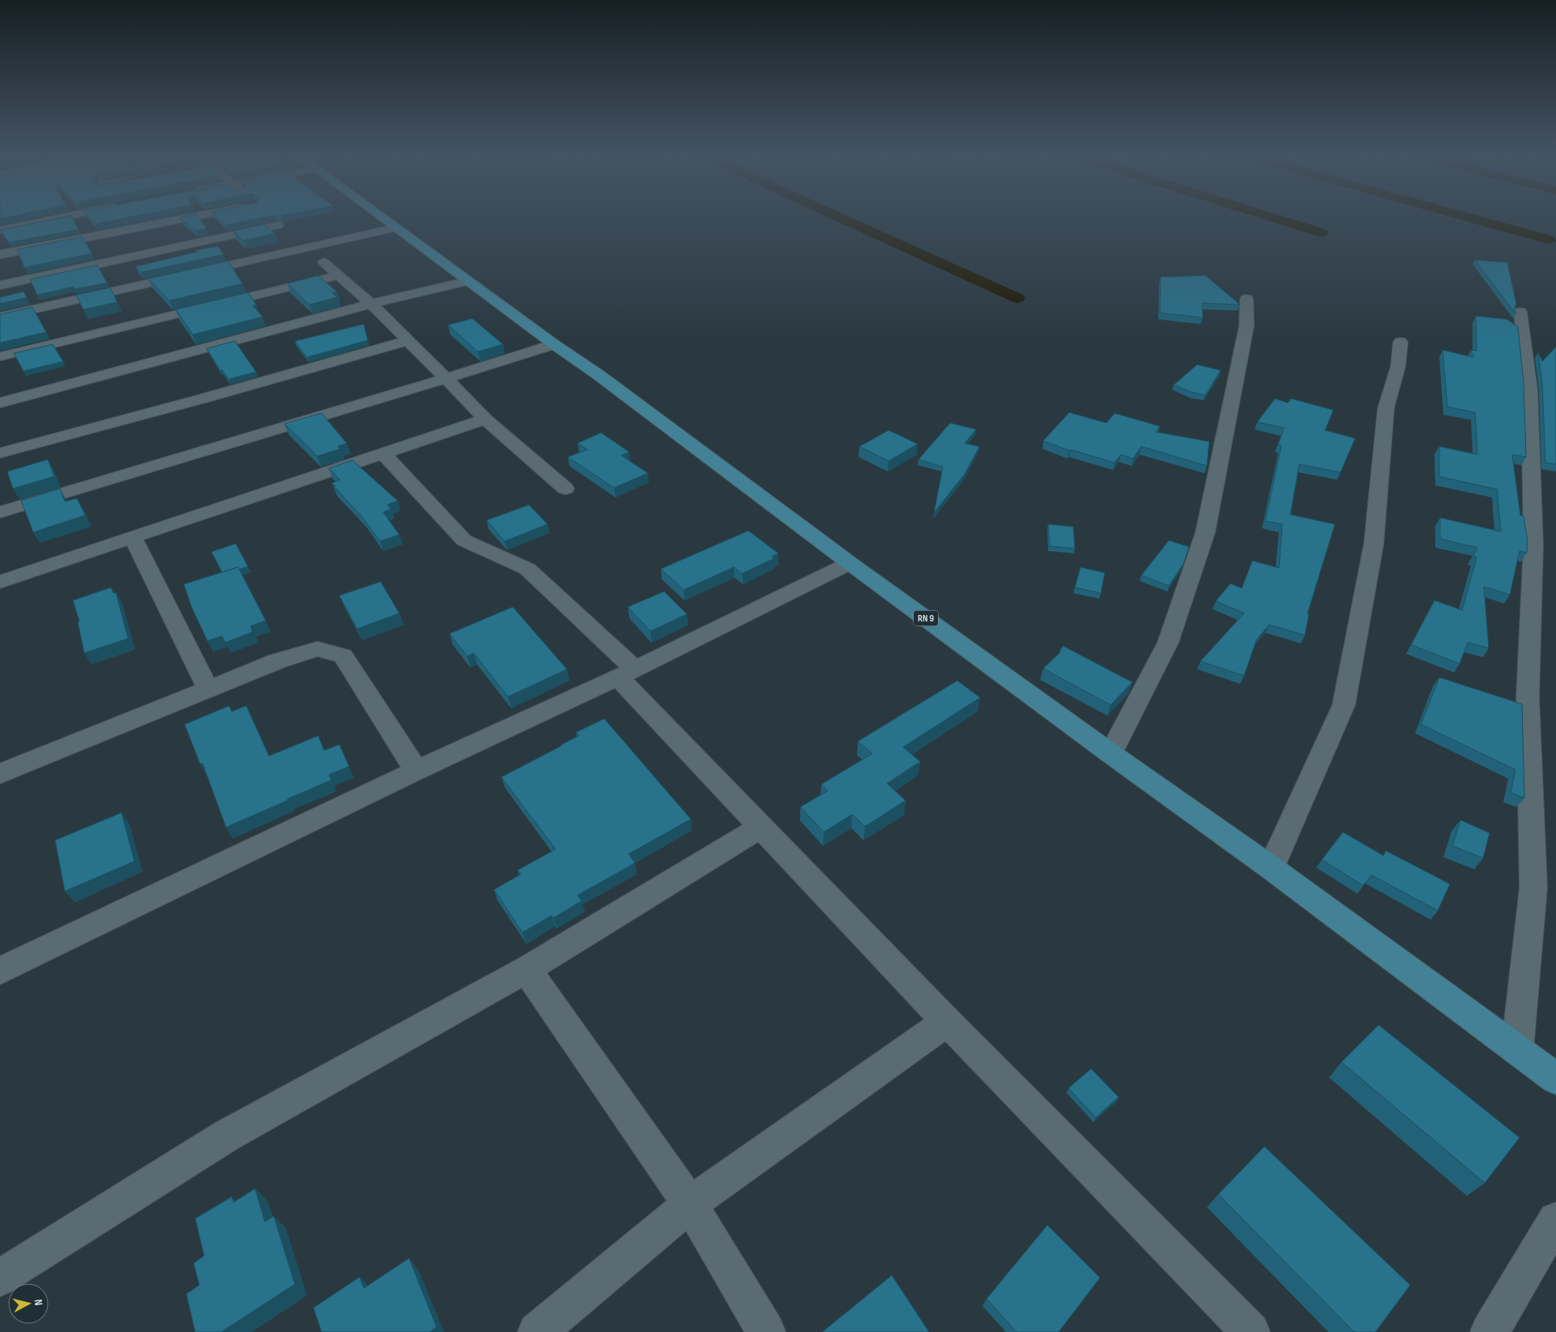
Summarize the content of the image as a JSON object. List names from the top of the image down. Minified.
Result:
{"streets":{"main road":["RN 9"]},"north":"right"}
